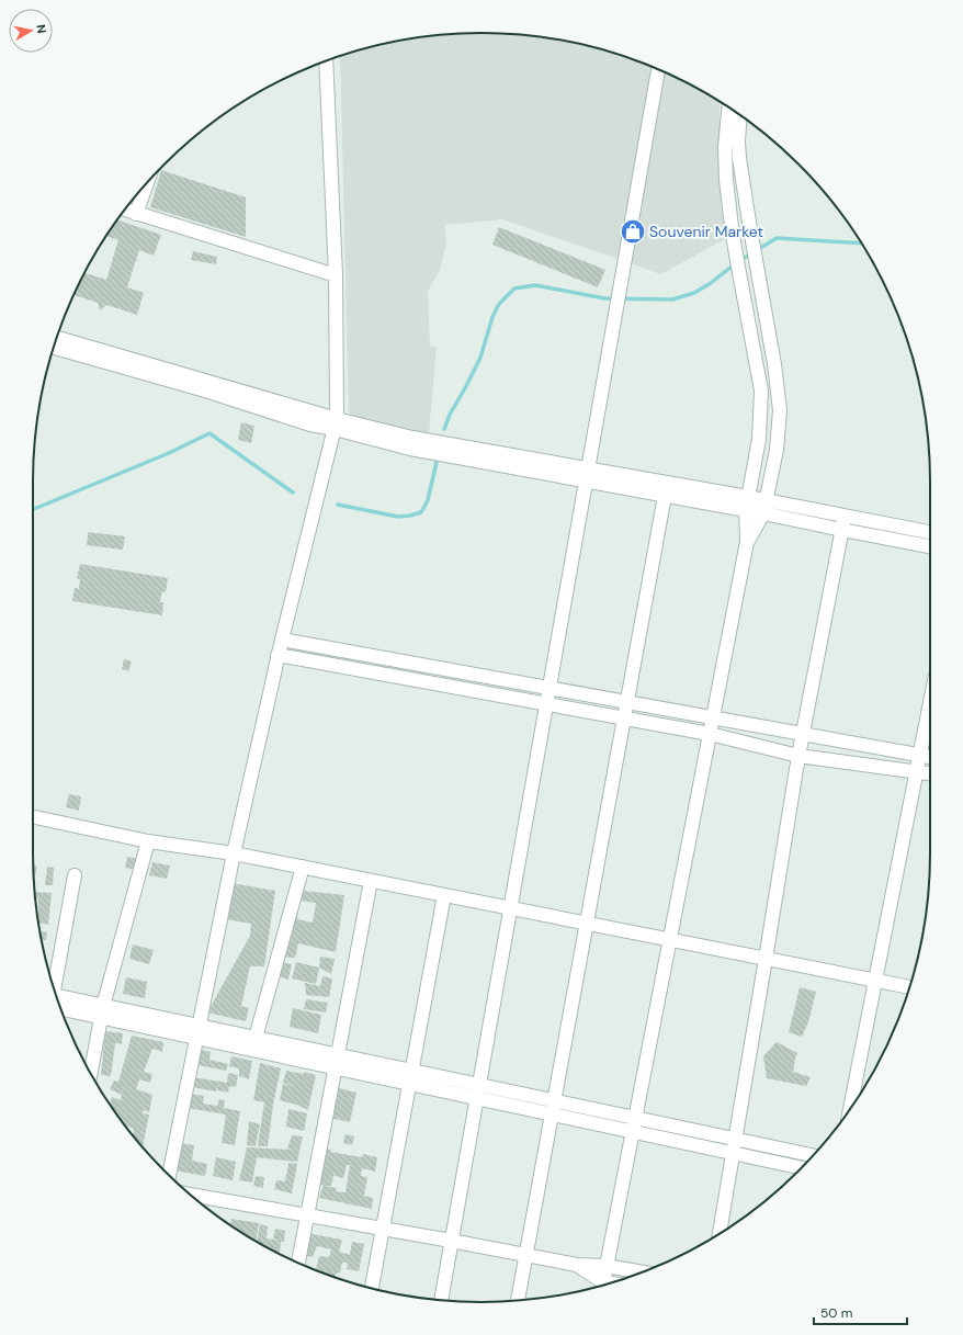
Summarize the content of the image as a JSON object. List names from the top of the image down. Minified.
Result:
{"places":{"shop":["Souvenir Market"]},"scale_bar":"50 m","north":"right"}
